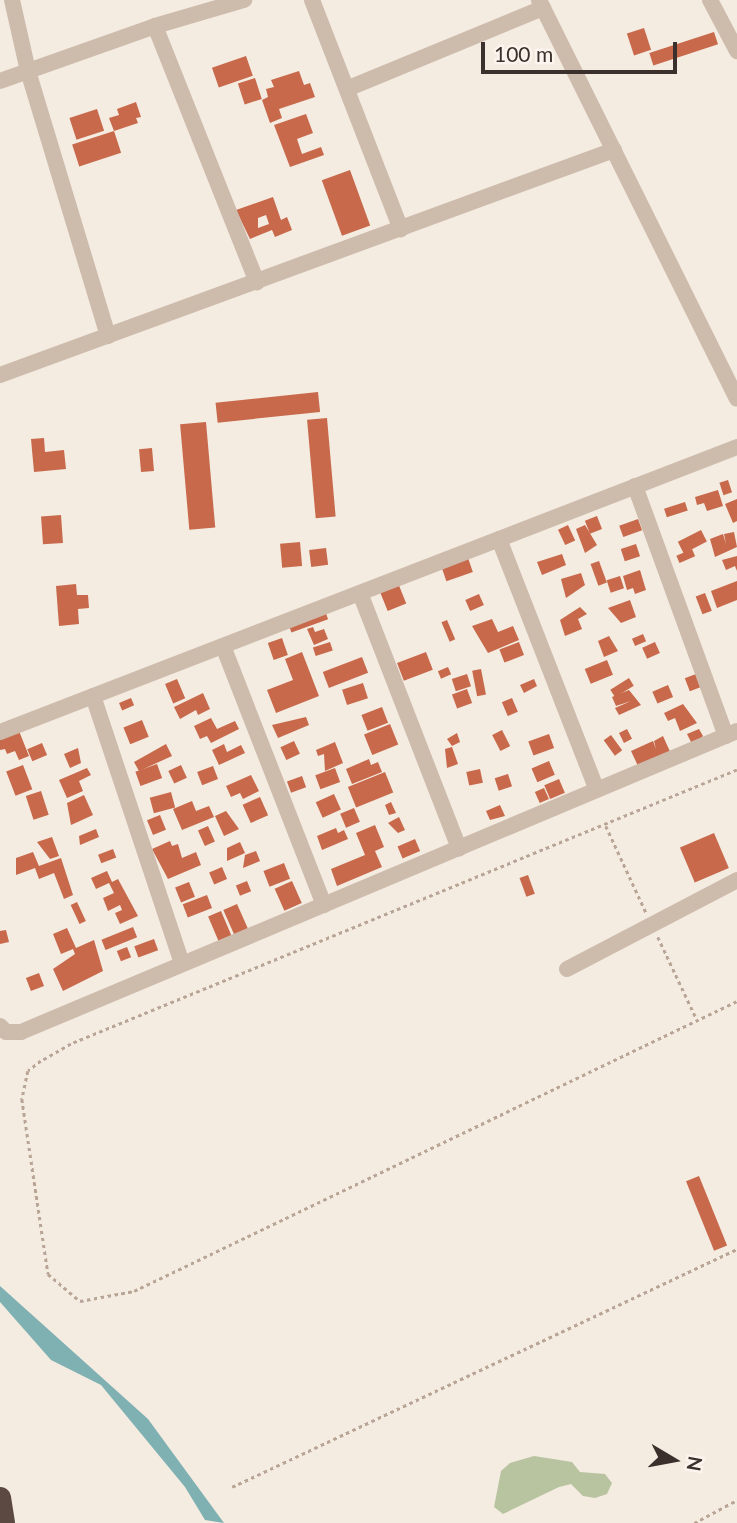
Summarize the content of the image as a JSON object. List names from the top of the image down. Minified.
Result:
{"scale_bar":"100 m","north":"right"}
